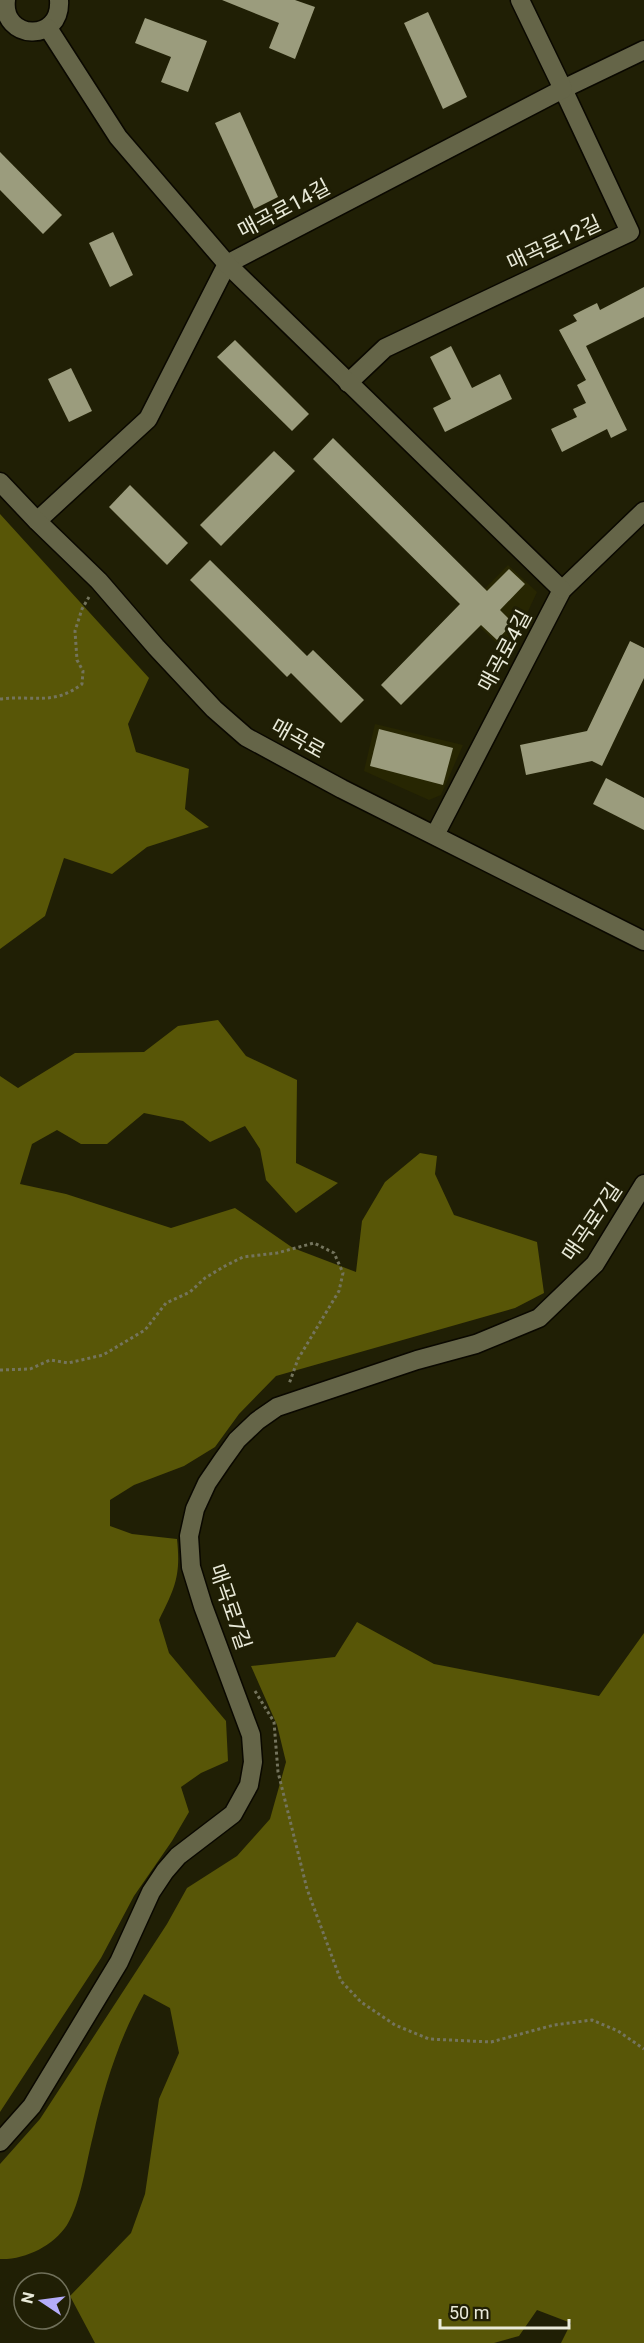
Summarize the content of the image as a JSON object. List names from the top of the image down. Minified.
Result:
{"streets":{"street":["매곡로14길","매곡로12길","매곡로4길","매곡로","매곡로7길"]},"crossings":[["매곡로14길","매곡로12길"],["매곡로14길","매곡로"],["매곡로4길","매곡로"]],"scale_bar":"50 m","north":"left"}
